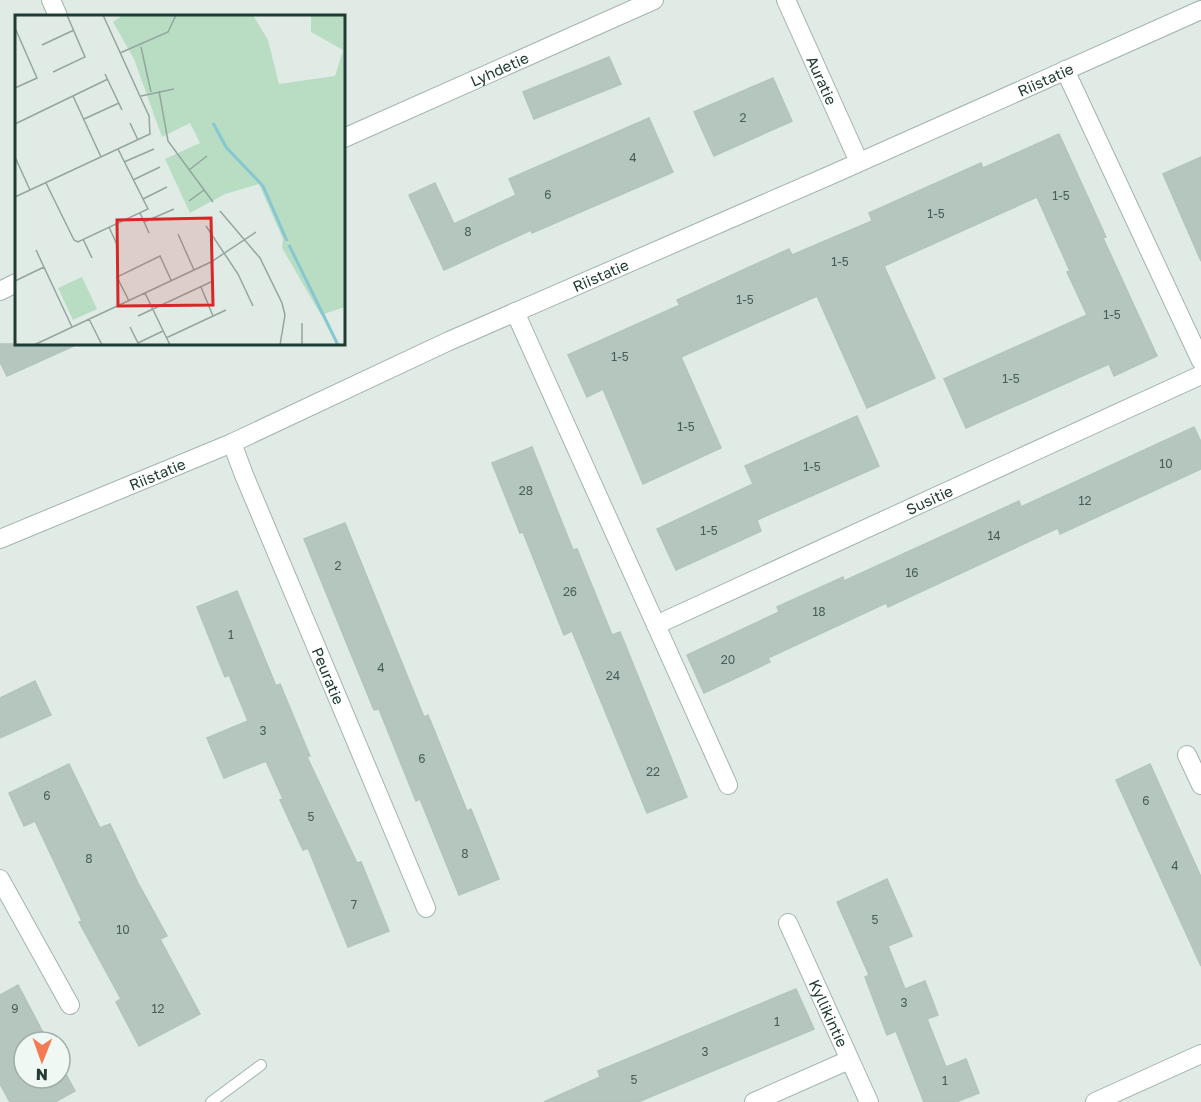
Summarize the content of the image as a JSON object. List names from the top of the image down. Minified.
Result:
{"streets":{"street":["Lyhdetie","Riistatie","Auratie","Susitie","Peuratie","Kyllikintie"]},"crossings":[["Riistatie","Auratie"],["Riistatie","Peuratie"]],"house_numbers":["2","4","6","1-5","1-5","8","1-5","1-5","1-5","1-5","1-5","1-5","10","1-5","28","12","1-5","14","2","16","26","18","1","20","4","24","3","6","22","6","6","5","8","8","4","7","5","10","3","9","12","1","3","5","1"],"north":"bottom"}
